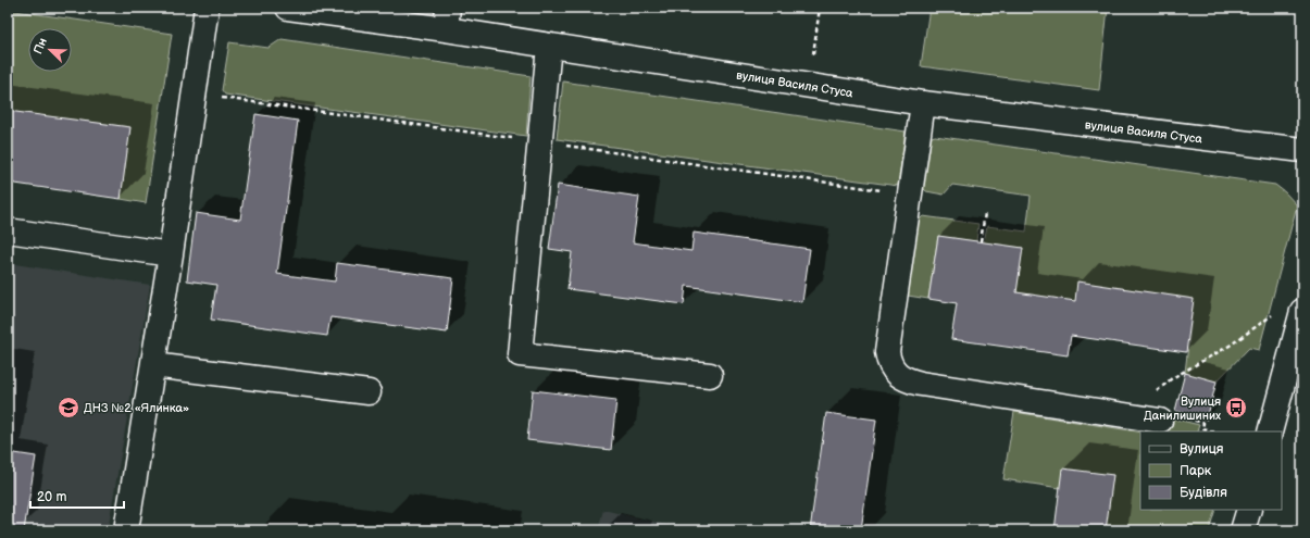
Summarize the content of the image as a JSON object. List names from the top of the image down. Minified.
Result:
{"streets":{"street":["вулиця Василя Стуса"]},"places":{"school or university":["ДНЗ №2 «Ялинка»"],"bus stop":["Вулиця Данилишиних"]},"legend":["Вулиця","Парк","Будівля"],"scale_bar":"20 m","north":"top left"}
